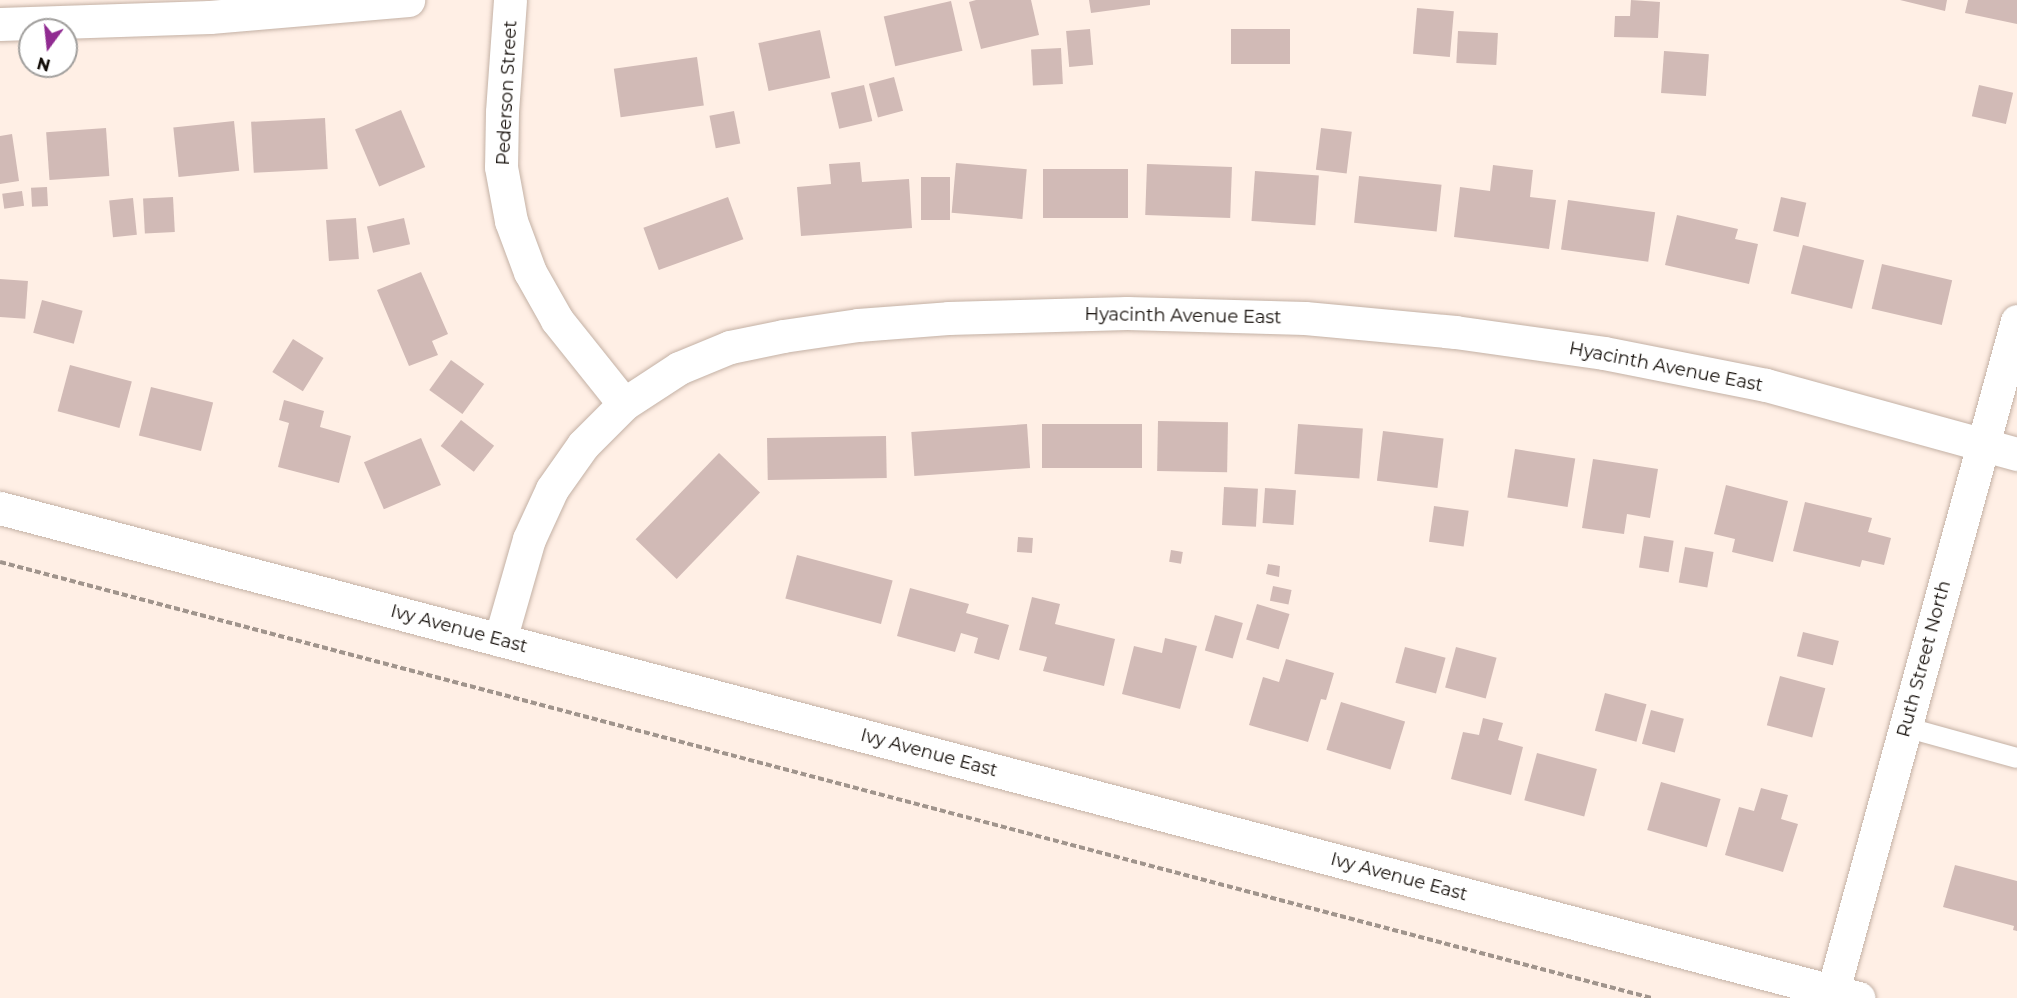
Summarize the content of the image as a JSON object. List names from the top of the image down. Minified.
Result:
{"streets":{"street":["Pederson Street","Hyacinth Avenue East","Ivy Avenue East","Ruth Street North"]},"crossings":[["Pederson Street","Hyacinth Avenue East"],["Hyacinth Avenue East","Ivy Avenue East"],["Hyacinth Avenue East","Ruth Street North"],["Ivy Avenue East","Ruth Street North"]],"north":"bottom"}
